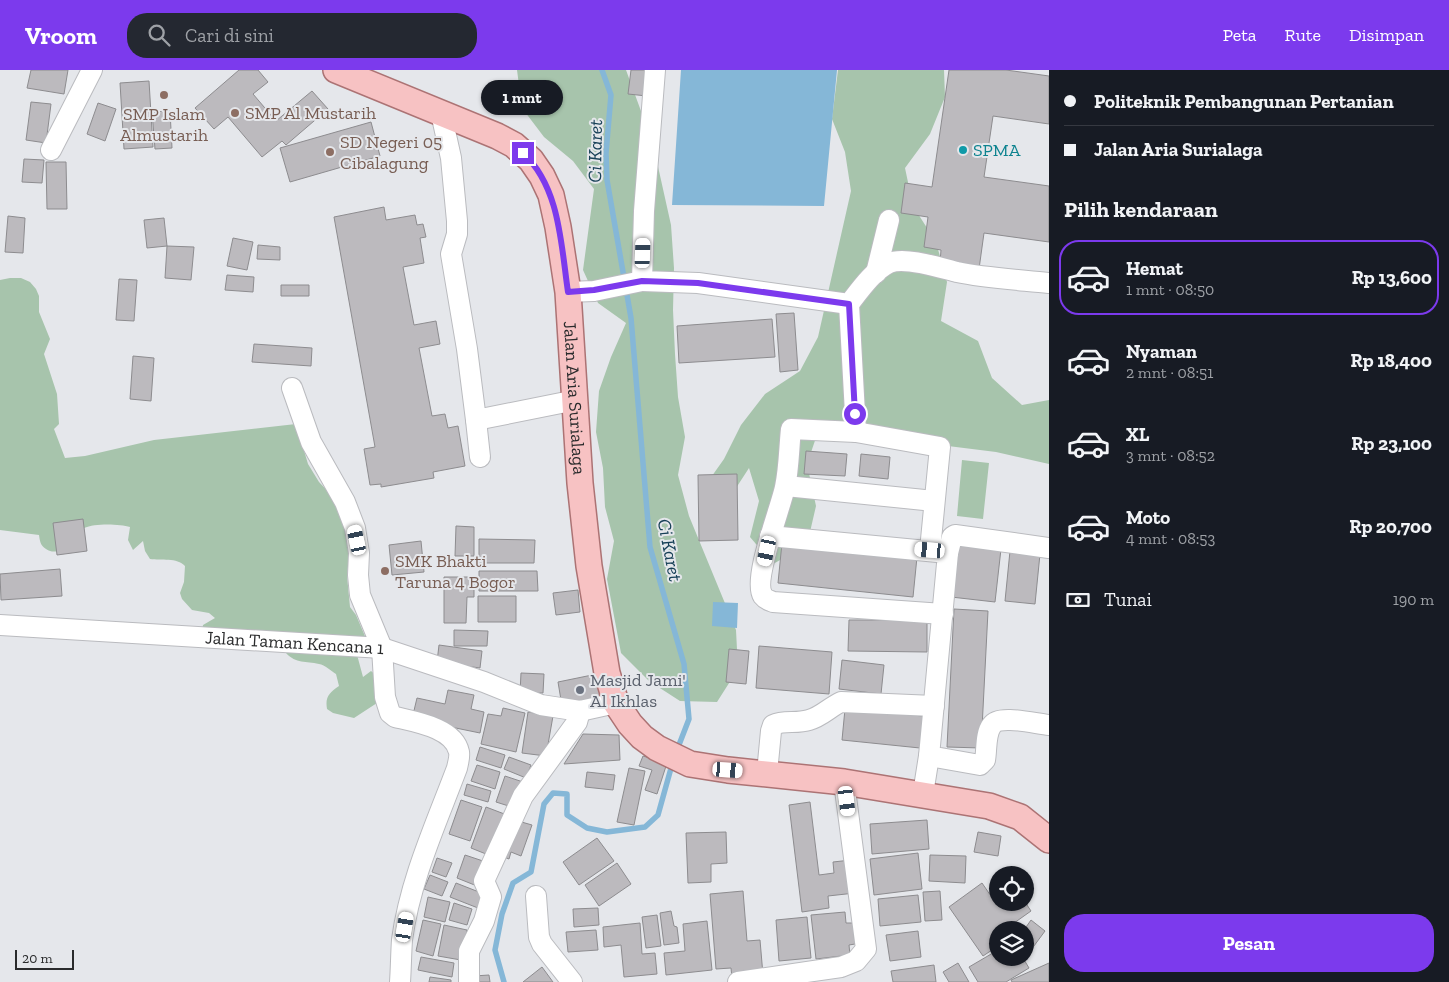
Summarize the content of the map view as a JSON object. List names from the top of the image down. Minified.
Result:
{"streets":{"main road":["Jalan Aria Surialaga"],"street":["Jalan Taman Kencana 1"]},"crossings":[["Jalan Aria Surialaga","Jalan Taman Kencana 1"]],"water":["Ci Karet"],"places":["SMP Islam Almustarih","SMP Al Mustarih","SPMA","SD Negeri 05 Cibalagung","SMK Bhakti Taruna 4 Bogor","Masjid Jami' Al Ikhlas"],"scale_bar":"20 m","page":{"header":"Vroom","search":"Cari di sini","nav":["Peta","Rute","Disimpan"],"banner":["Politeknik Pembangunan Pertanian","Jalan Aria Surialaga"],"bubble":"1 mnt","heading":"Pilih kendaraan","list":[{"name":"Hemat","note":"1 mnt · 08:50","value":"Rp 13,600"},{"name":"Nyaman","note":"2 mnt · 08:51","value":"Rp 18,400"},{"name":"XL","note":"3 mnt · 08:52","value":"Rp 23,100"},{"name":"Moto","note":"4 mnt · 08:53","value":"Rp 20,700"}],"pay":["Tunai","190 m"],"buttons":"Pesan","scale":"20 m"}}
